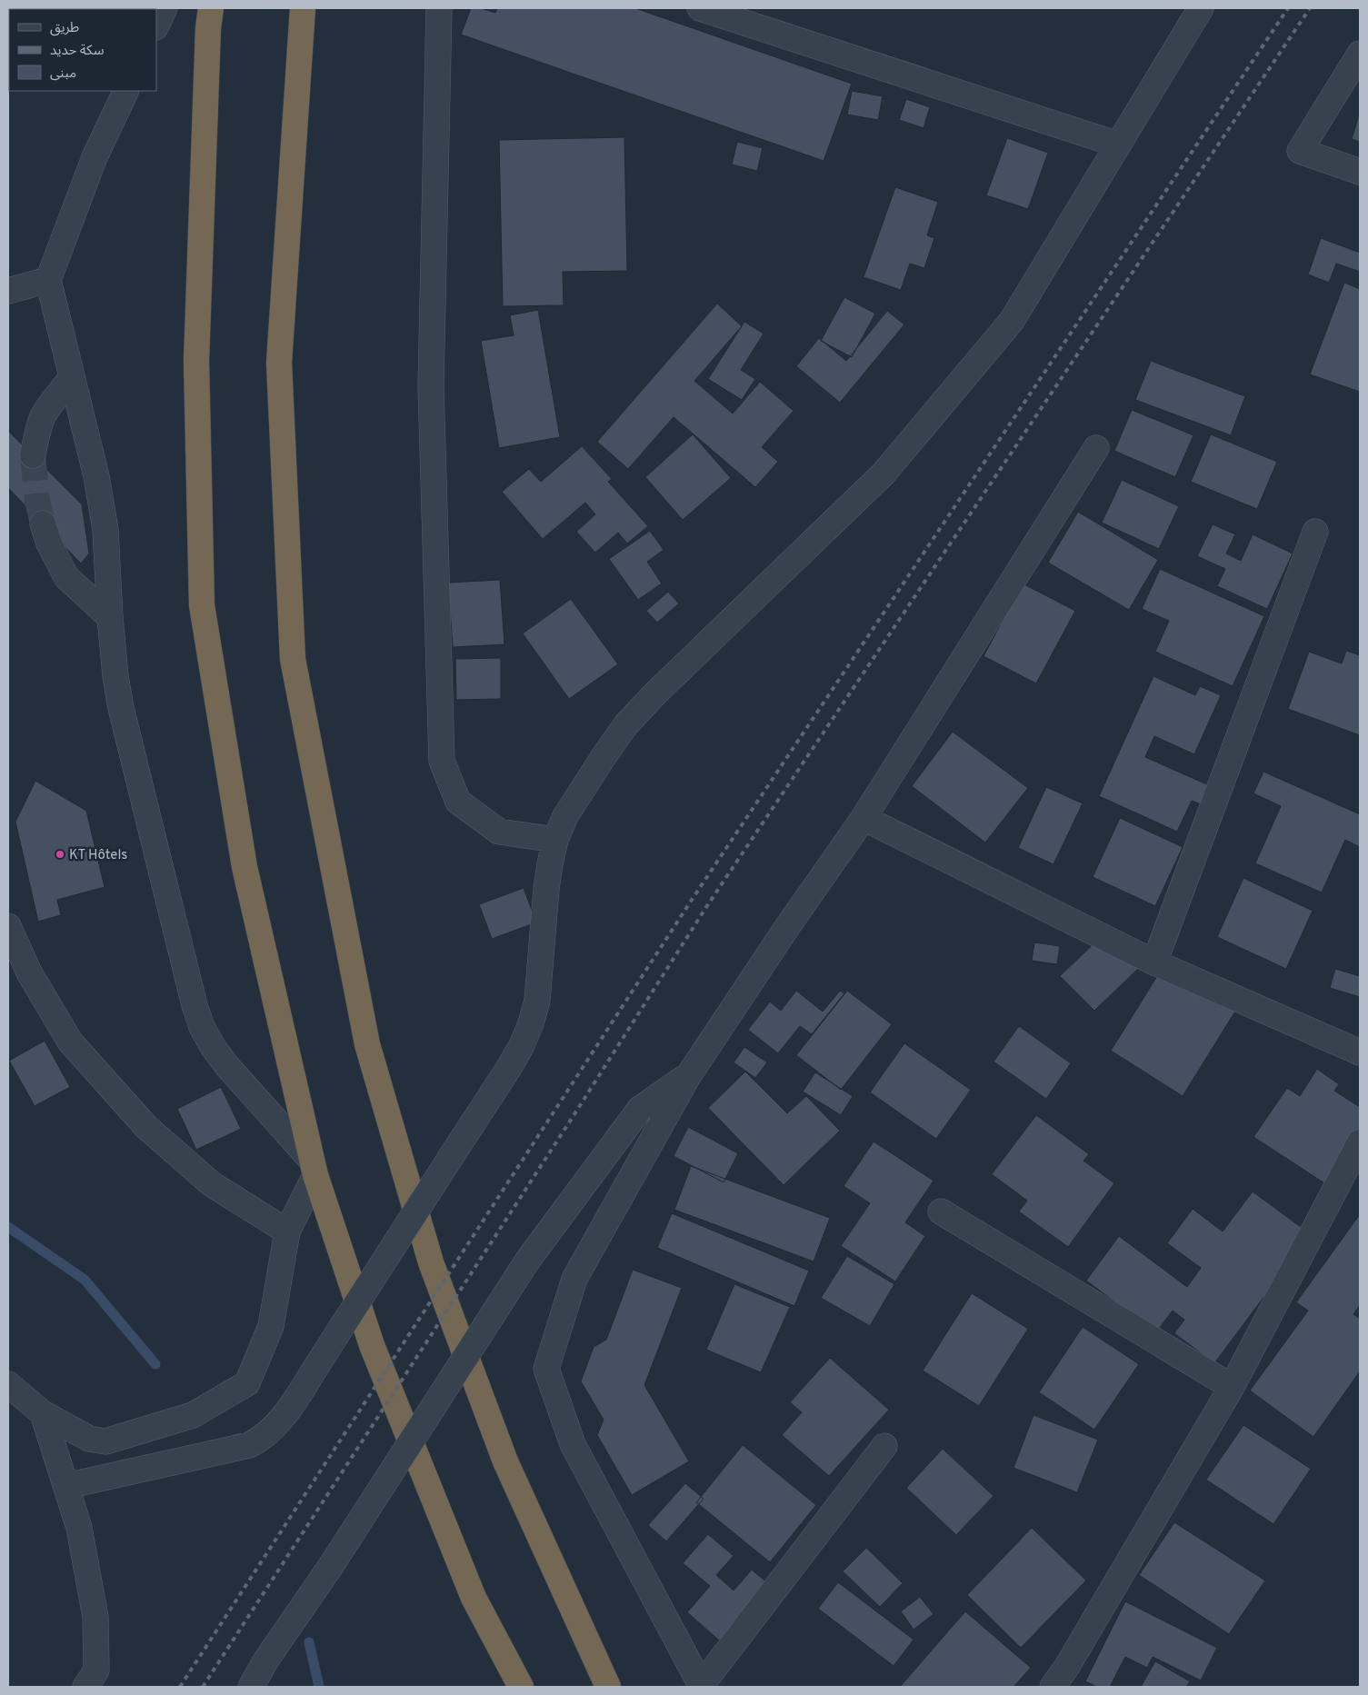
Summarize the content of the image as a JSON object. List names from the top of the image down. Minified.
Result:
{"places":["KT Hôtels"],"legend":["طريق","سكة حديد","مبنى"]}
